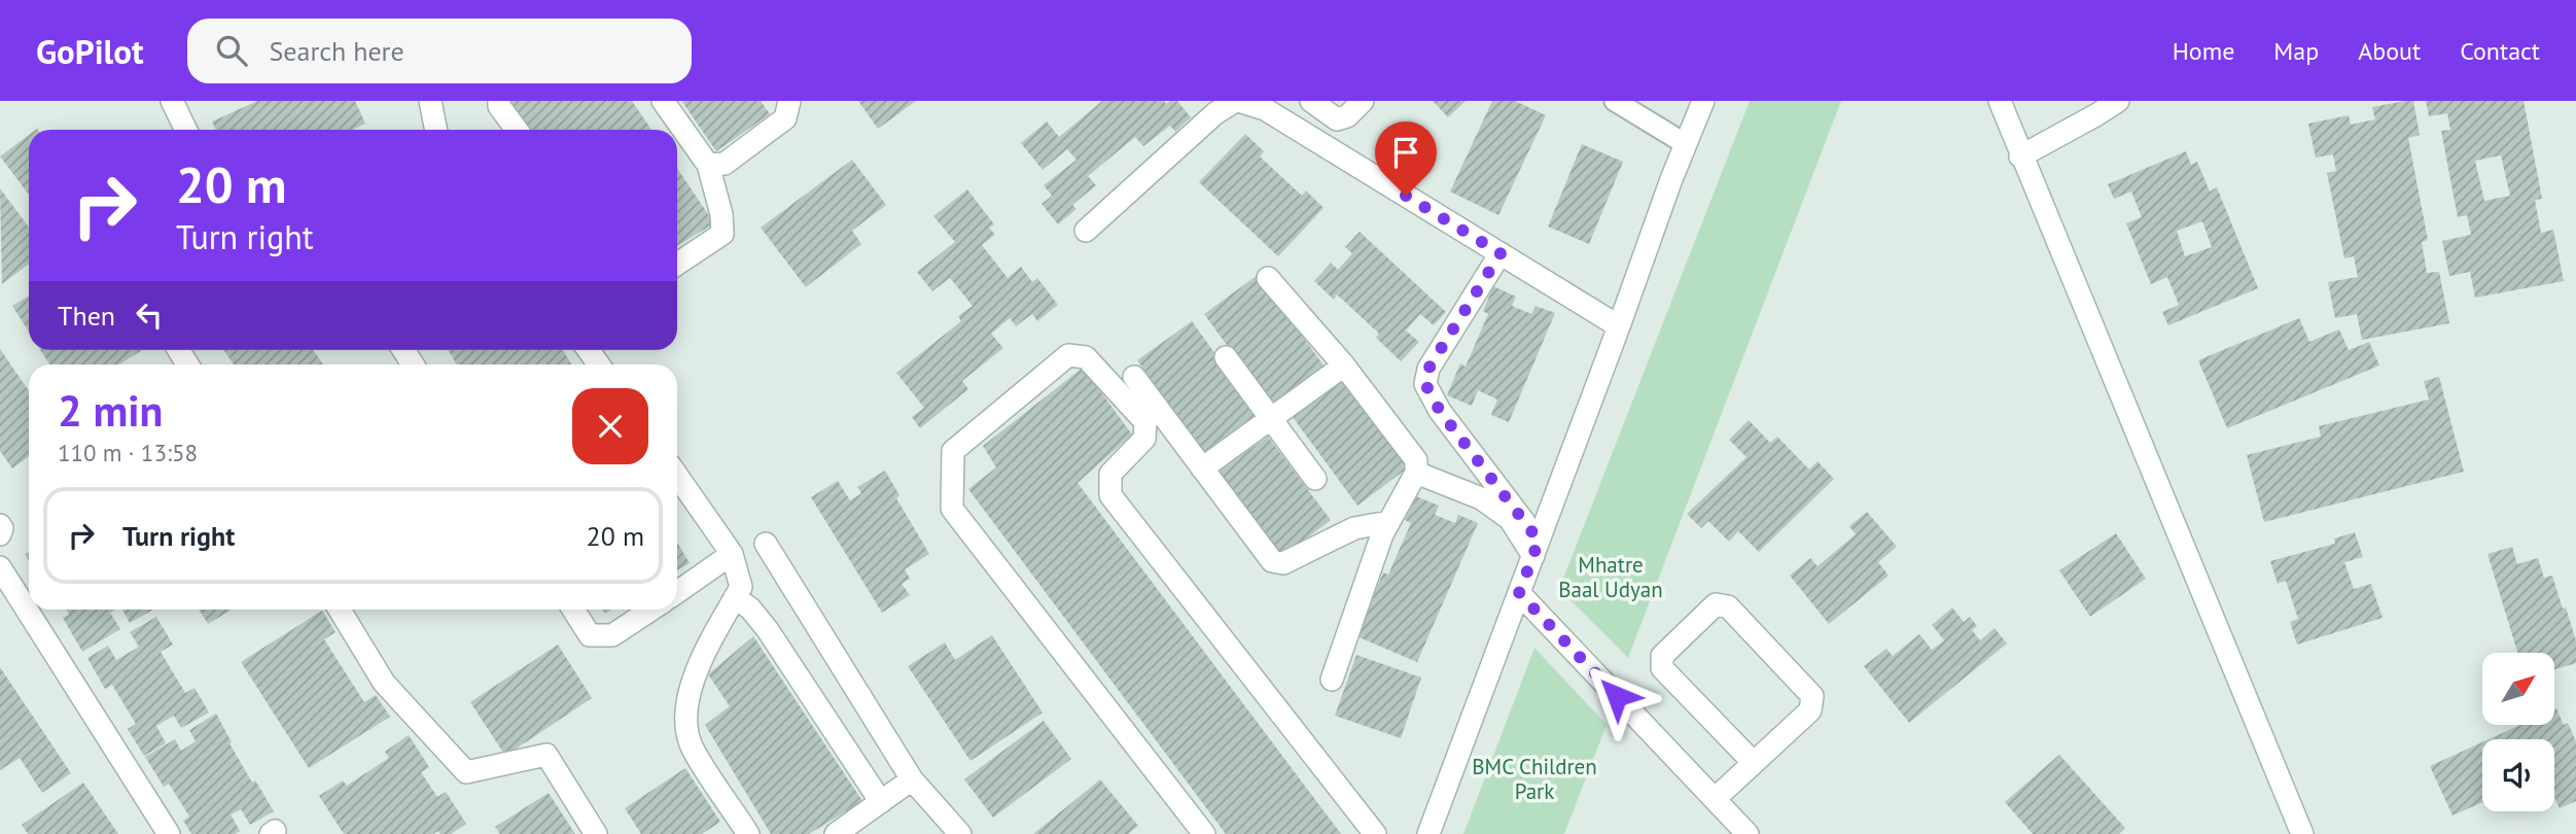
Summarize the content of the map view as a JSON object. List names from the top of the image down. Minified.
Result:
{"parks":["Mhatre Baal Udyan","BMC Children Park"],"north":"top right","page":{"header":"GoPilot","search":"Search here","nav":["Home","Map","About","Contact"],"turn":["20 m","Turn right"],"then":"Then","heading":["2 min","110 m · 13:58"],"list":[{"name":"Turn right","value":"20 m"}]}}
